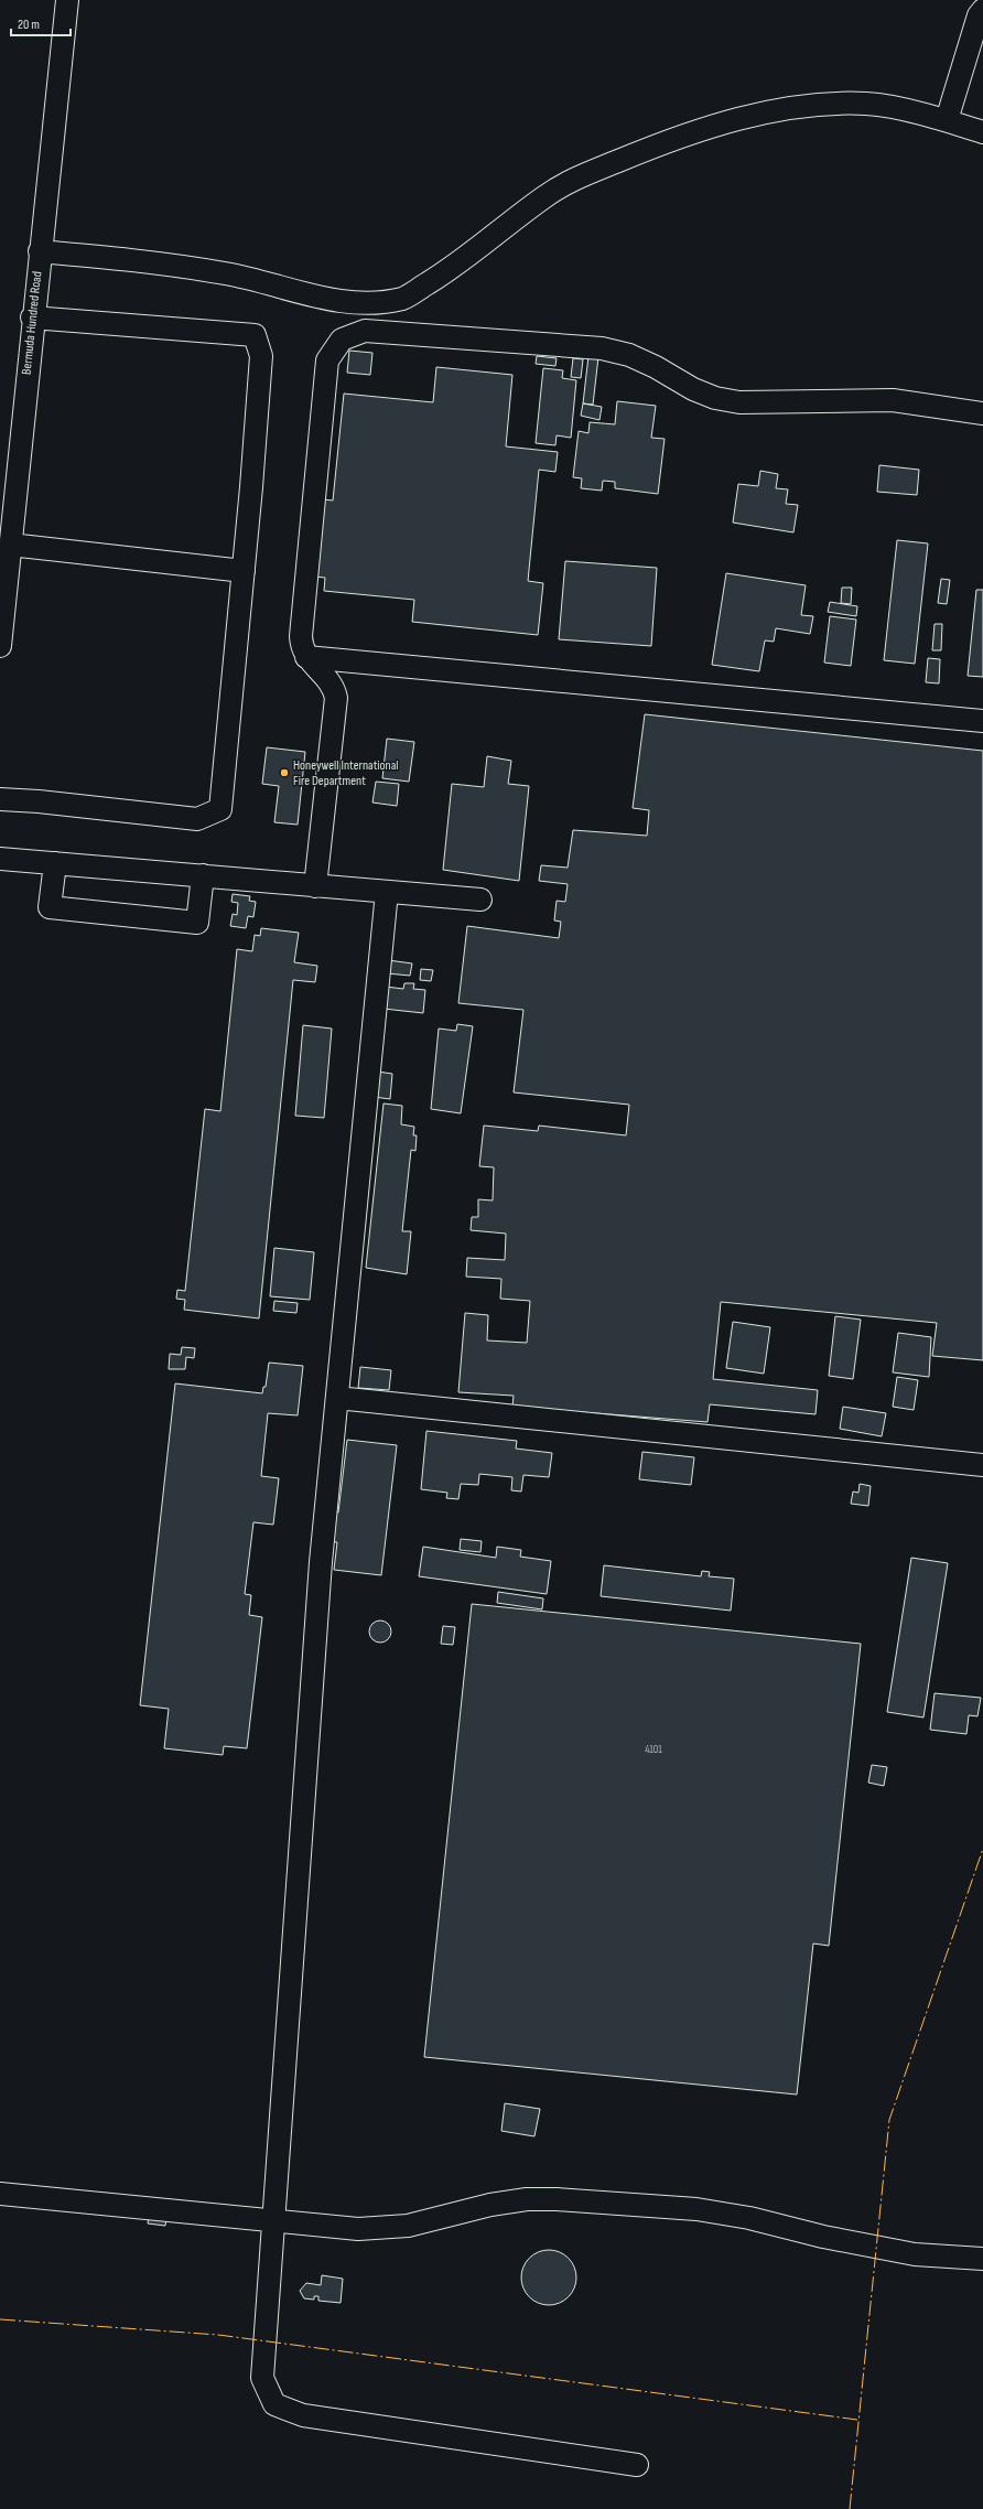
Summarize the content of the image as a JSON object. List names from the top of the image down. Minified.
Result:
{"streets":{"street":["Bermuda Hundred Road"]},"places":["Honeywell International Fire Department"],"house_numbers":["4101"],"scale_bar":"20 m"}
